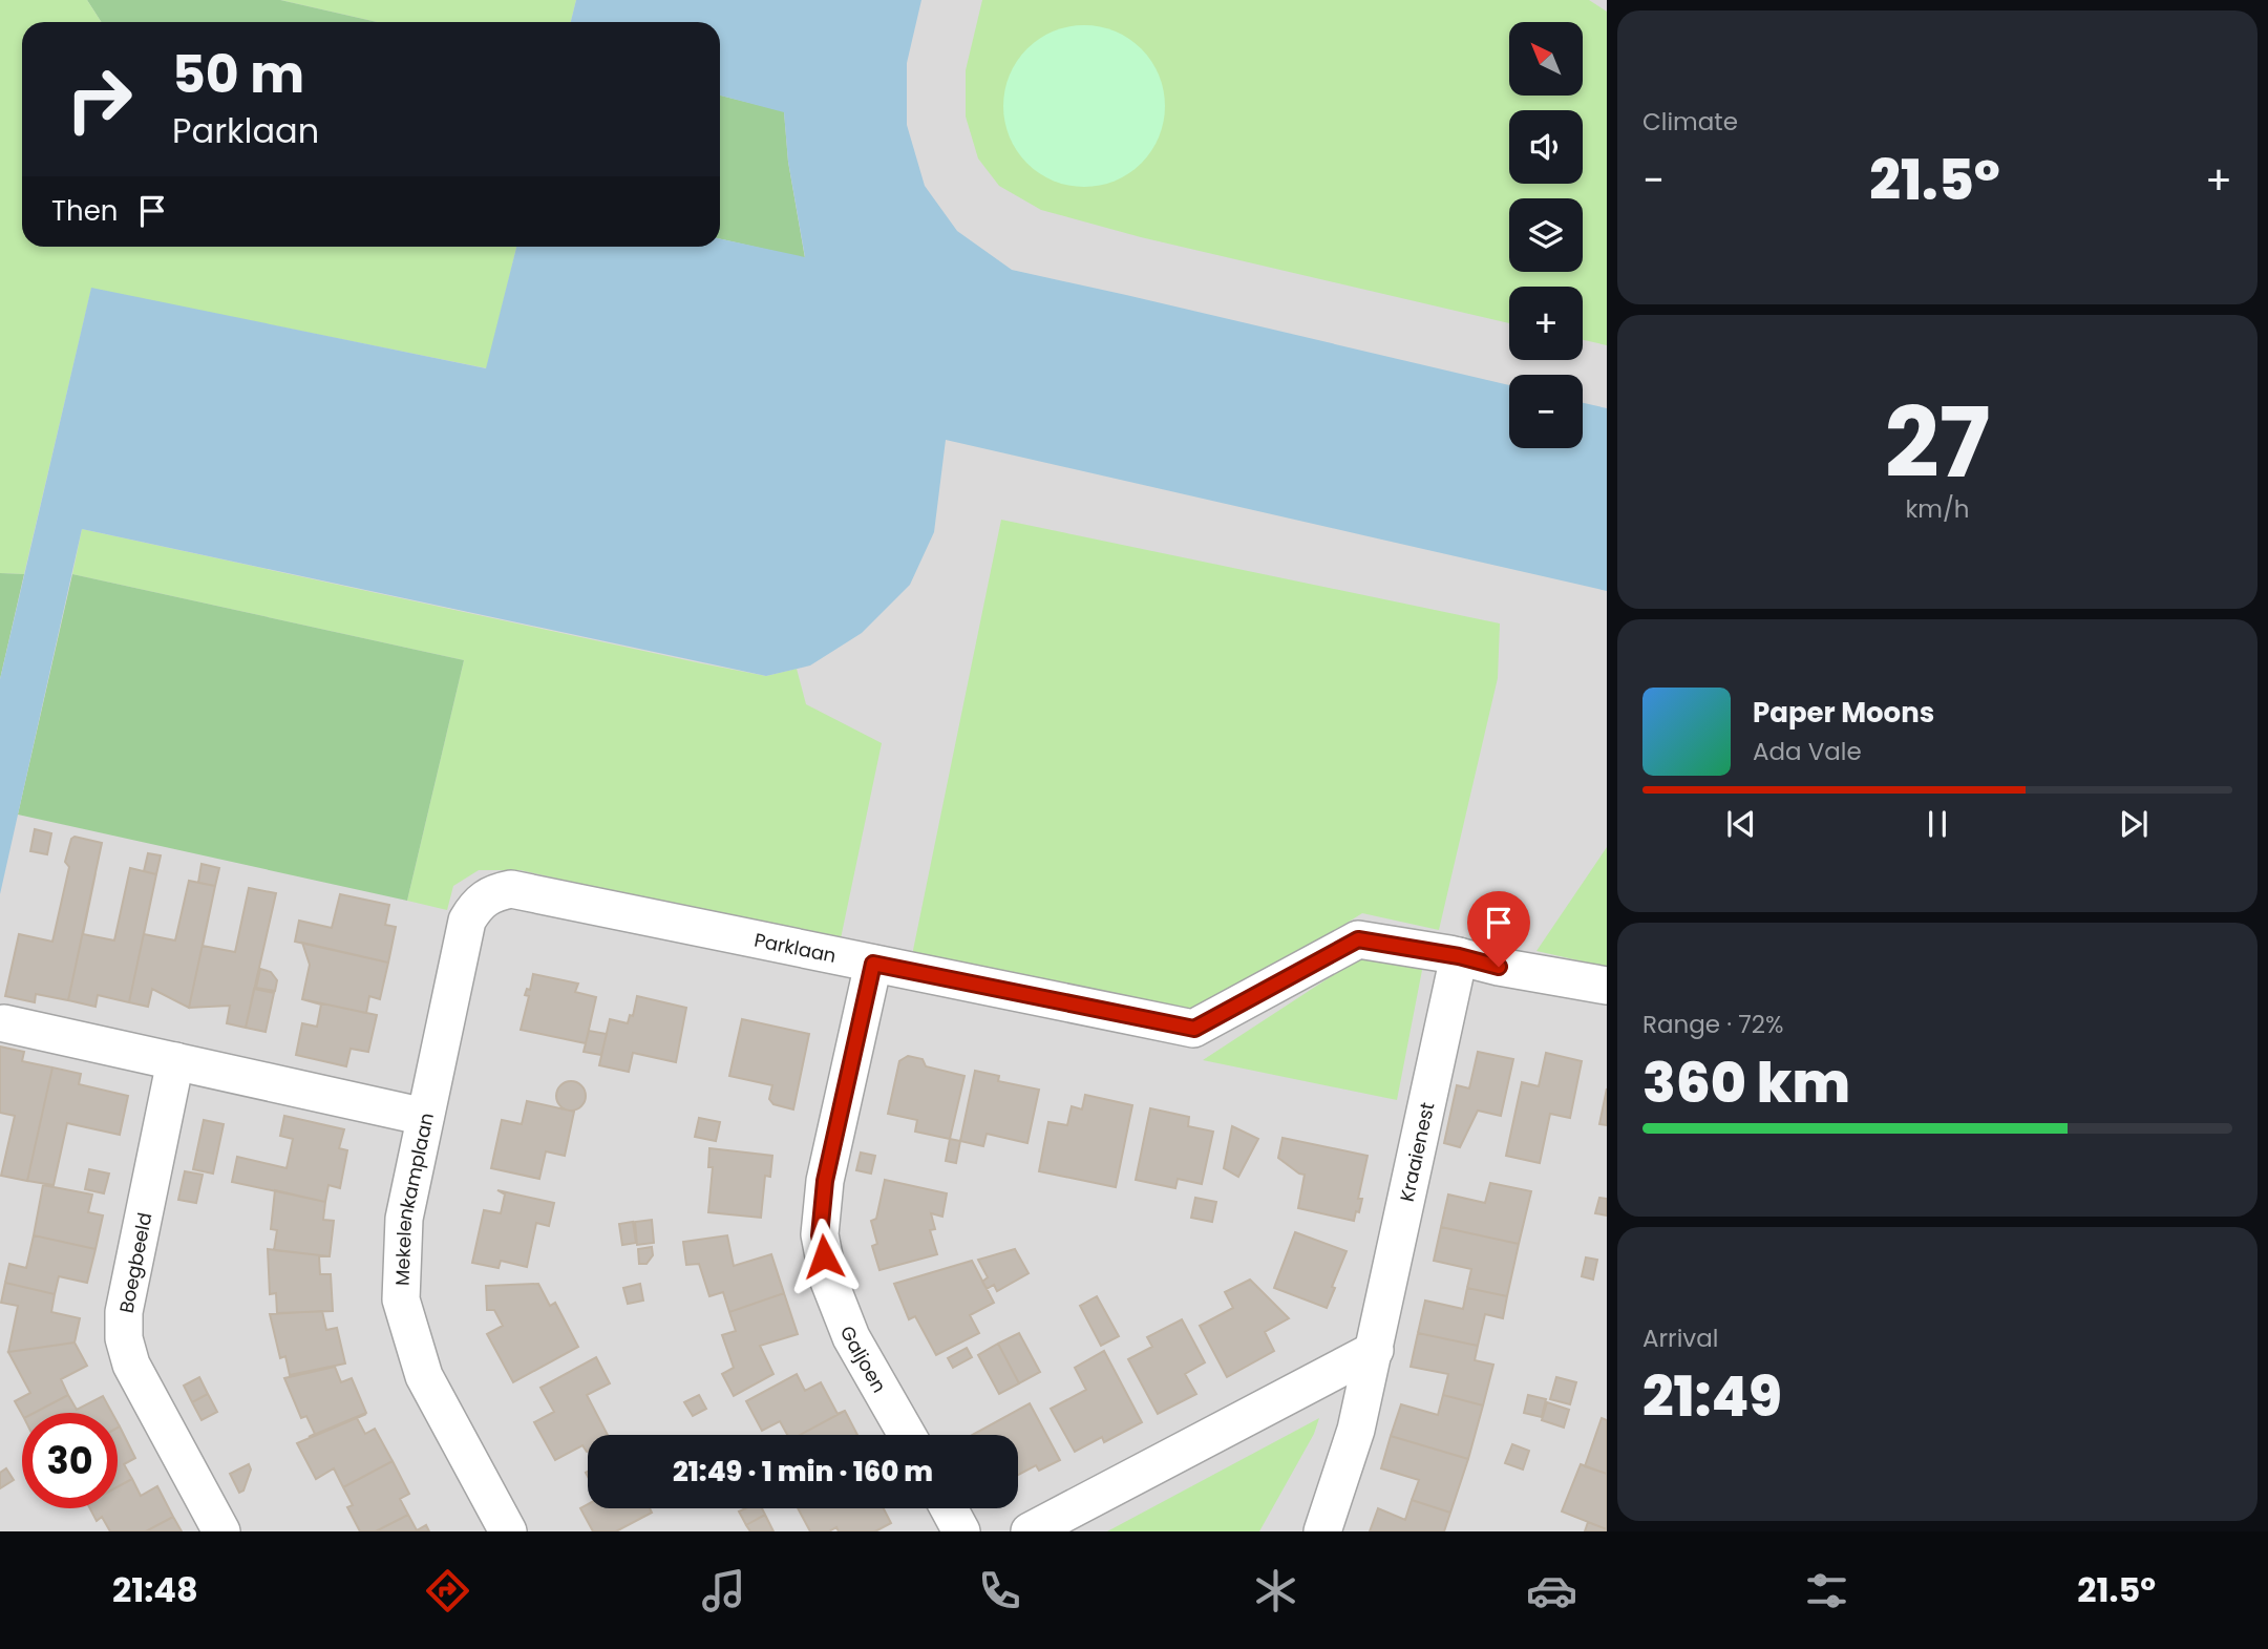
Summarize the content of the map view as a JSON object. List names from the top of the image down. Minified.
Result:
{"streets":{"street":["Parklaan","Kraaienest","Mekelenkamplaan","Boegbeeld","Galjoen"]},"crossings":[["Parklaan","Kraaienest"],["Parklaan","Mekelenkamplaan"],["Parklaan","Galjoen"]],"north":"top left","page":{"tile":["Climate",["27","km/h"],["Range · 72%","360 km"],["Arrival","21:49"]],"map_buttons":["+","−"],"turn":["50 m","Parklaan"],"heat":["−","21.5°","+"],"then":"Then","song":["Paper Moons","Ada Vale"],"limit":"30","trip":"21:49 · 1 min · 160 m","tabs":["21:48","21.5°"]}}
